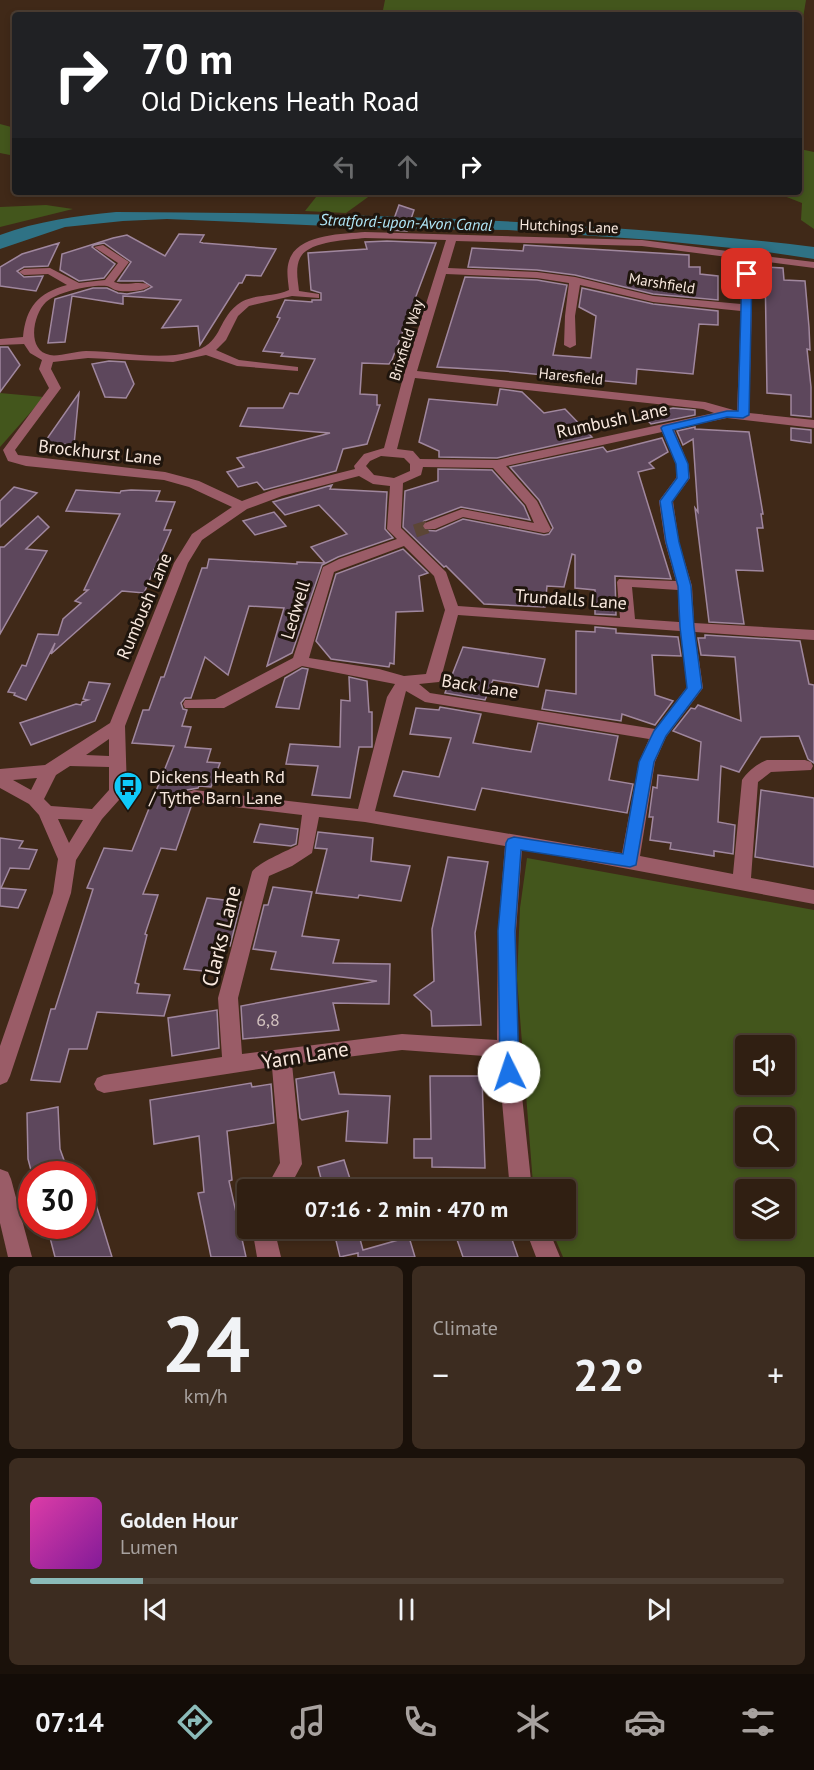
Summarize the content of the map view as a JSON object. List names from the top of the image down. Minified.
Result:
{"streets":{"street":["Hutchings Lane","Marshfield","Brixfield Way","Haresfield","Rumbush Lane","Brockhurst Lane","Trundalls Lane","Ledwell","Back Lane","Clarks Lane","Yarn Lane"]},"crossings":[["Hutchings Lane","Brixfield Way"],["Marshfield","Brixfield Way"],["Brixfield Way","Haresfield"],["Haresfield","Rumbush Lane"],["Rumbush Lane","Brockhurst Lane"],["Ledwell","Back Lane"],["Clarks Lane","Yarn Lane"]],"water":["Stratford-upon-Avon Canal"],"places":{"bus stop":["Dickens Heath Rd / Tythe Barn Lane"]},"house_numbers":["6,8"],"page":{"turn":["70 m","Old Dickens Heath Road"],"limit":"30","trip":"07:16 · 2 min · 470 m","tile":[["24","km/h"],"Climate"],"heat":["−","22°","+"],"song":["Golden Hour","Lumen"],"tabs":"07:14"}}
